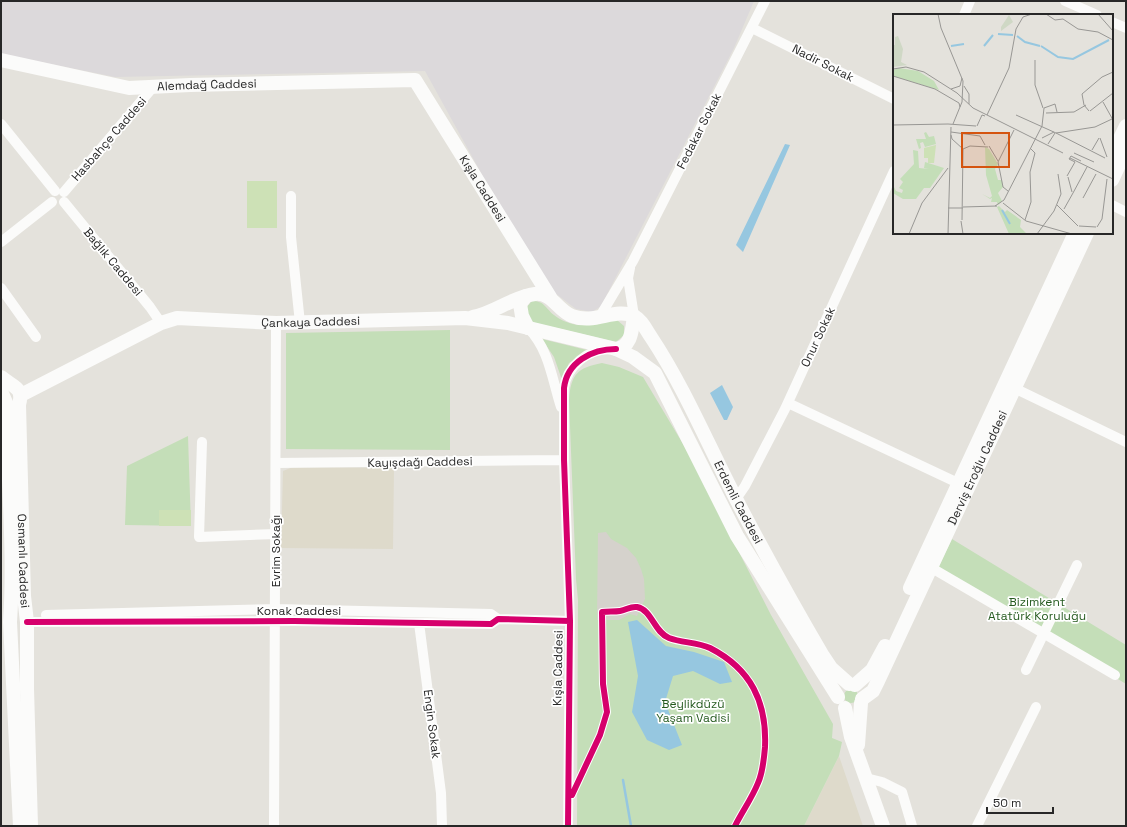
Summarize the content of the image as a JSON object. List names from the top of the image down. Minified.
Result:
{"streets":{"main road":["Alemdağ Caddesi","Kışla Caddesi","Çankaya Caddesi","Derviş Eroğlu Caddesi","Erdemli Caddesi","Osmanlı Caddesi"],"street":["Nadir Sokak","Fedakar Sokak","Hasbahçe Caddesi","Bağlık Caddesi","Onur Sokak","Kayışdağı Caddesi","Evrim Sokağı","Konak Caddesi","Engin Sokak"]},"crossings":[["Nadir Sokak","Fedakar Sokak"],["Alemdağ Caddesi","Hasbahçe Caddesi"],["Alemdağ Caddesi","Kışla Caddesi"],["Hasbahçe Caddesi","Bağlık Caddesi"],["Kışla Caddesi","Kayışdağı Caddesi"],["Kışla Caddesi","Erdemli Caddesi"],["Kışla Caddesi","Konak Caddesi"],["Bağlık Caddesi","Çankaya Caddesi"],["Çankaya Caddesi","Erdemli Caddesi"],["Çankaya Caddesi","Evrim Sokağı"],["Çankaya Caddesi","Osmanlı Caddesi"],["Onur Sokak","Erdemli Caddesi"],["Kayışdağı Caddesi","Evrim Sokağı"],["Derviş Eroğlu Caddesi","Erdemli Caddesi"],["Evrim Sokağı","Konak Caddesi"],["Osmanlı Caddesi","Konak Caddesi"],["Konak Caddesi","Engin Sokak"]],"parks":["Bizimkent Atatürk Koruluğu","Beylikdüzü Yaşam Vadisi"],"scale_bar":"50 m"}
